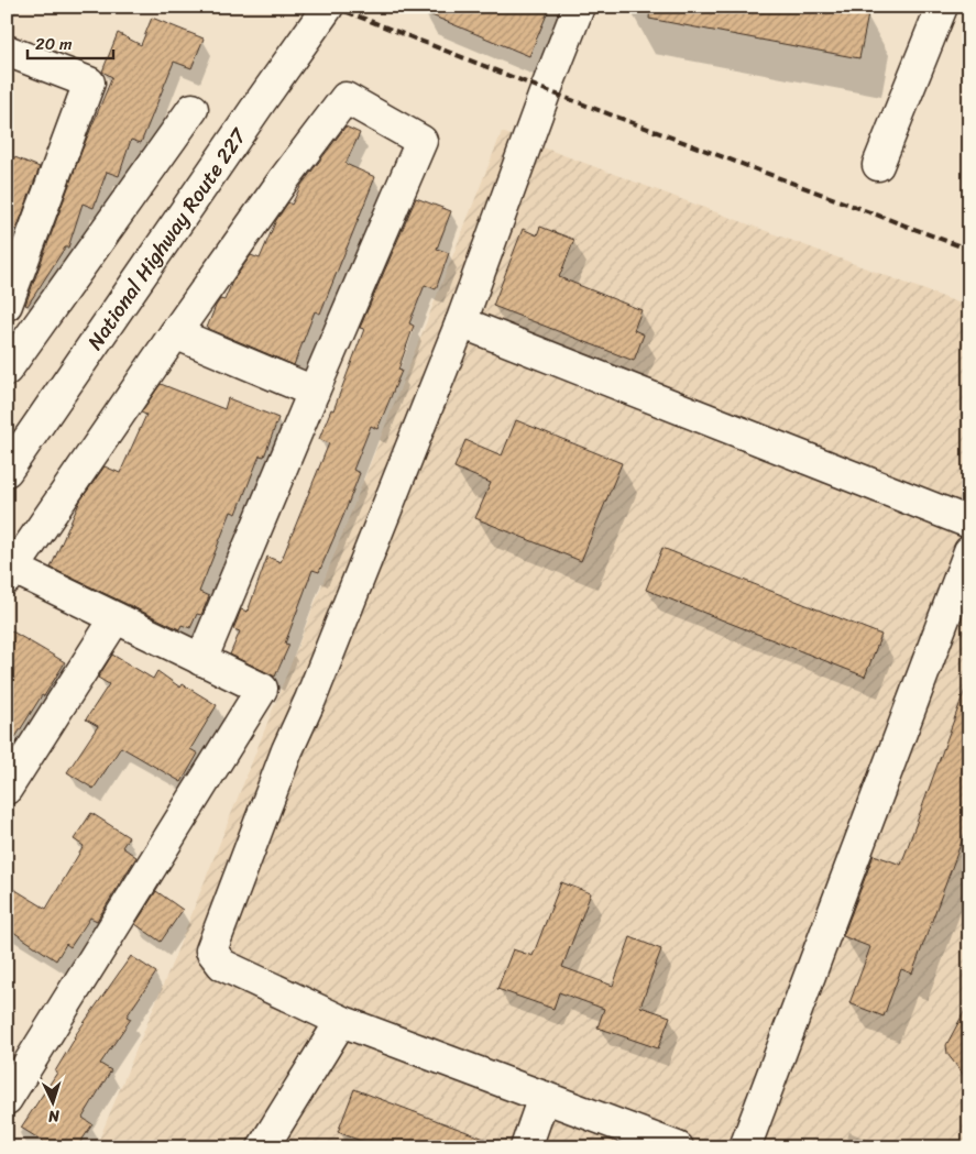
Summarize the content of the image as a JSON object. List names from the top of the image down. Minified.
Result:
{"streets":{"main road":["National Highway Route 227"]},"scale_bar":"20 m","north":"bottom"}
